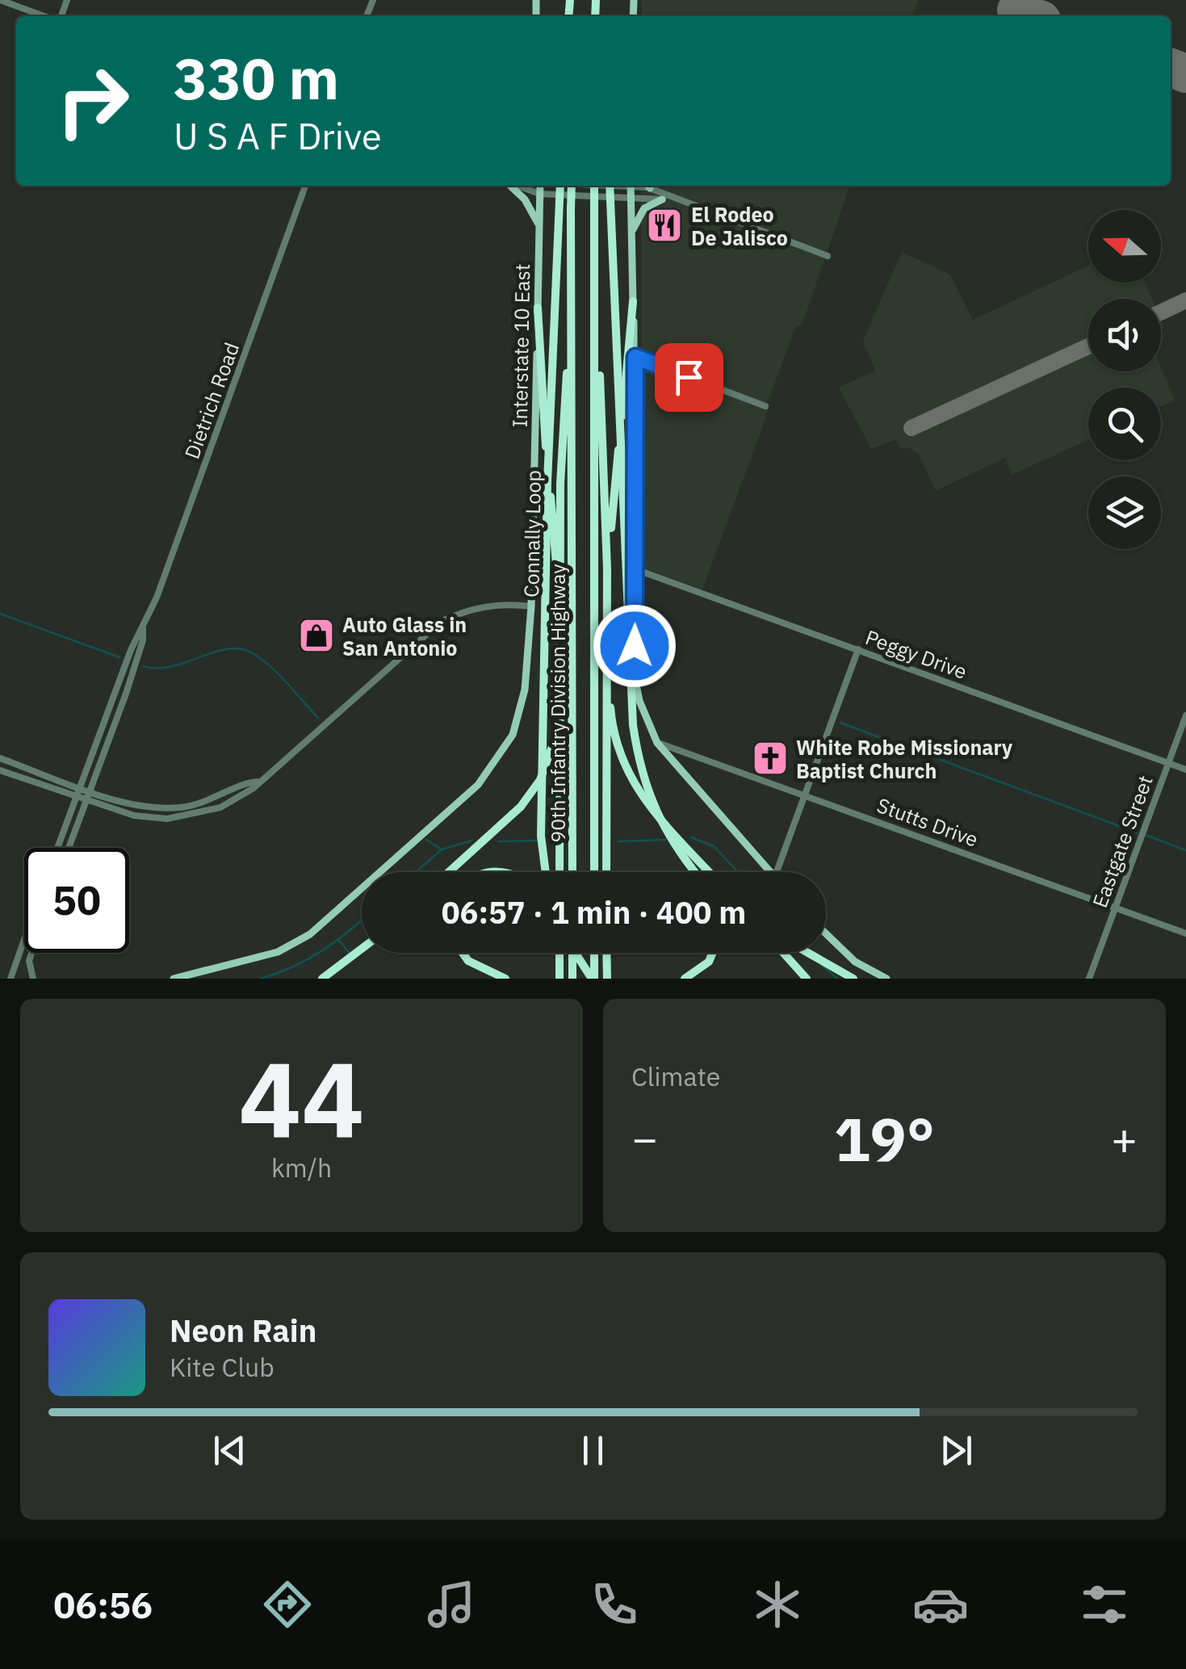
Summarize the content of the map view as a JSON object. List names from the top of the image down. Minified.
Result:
{"streets":{"highway":["Connally Loop","90th Infantry Division Highway"],"main road":["Interstate 10 East"],"street":["Dietrich Road","Peggy Drive","Stutts Drive","Eastgate Street"]},"crossings":[["Peggy Drive","Eastgate Street"],["Stutts Drive","Eastgate Street"]],"places":{"restaurant":["El Rodeo De Jalisco"],"shop":["Auto Glass in San Antonio"],"church":["White Robe Missionary Baptist Church"]},"north":"left","page":{"turn":["330 m","U S A F Drive"],"limit":"50","trip":"06:57 · 1 min · 400 m","tile":[["44","km/h"],"Climate"],"heat":["−","19°","+"],"song":["Neon Rain","Kite Club"],"tabs":"06:56"}}
